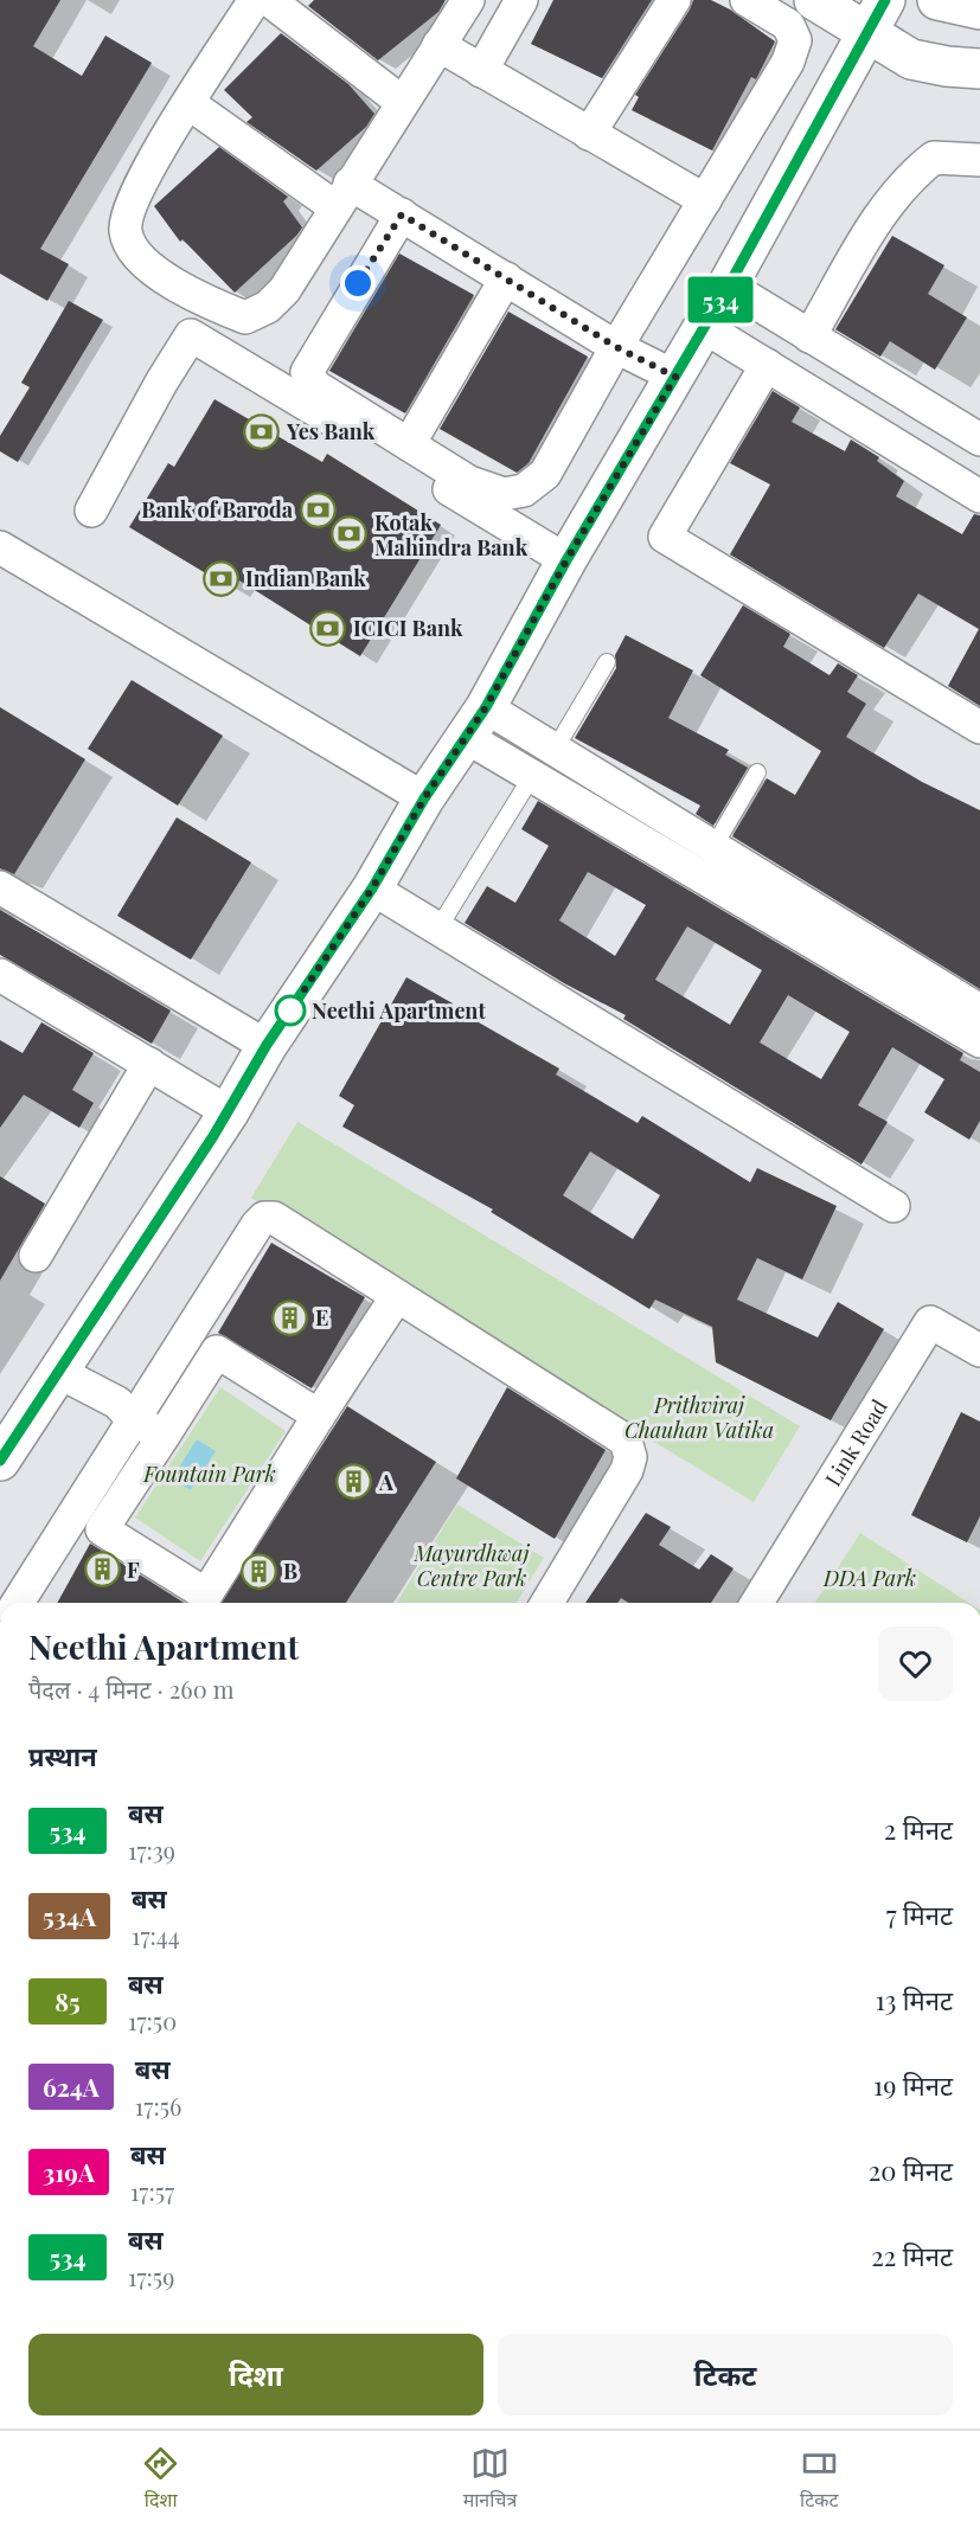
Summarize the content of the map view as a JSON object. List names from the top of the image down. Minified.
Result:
{"streets":{"street":["Link Road"]},"parks":["Prithviraj Chauhan Vatika","Fountain Park","Mayurdhwaj Centre Park","DDA Park"],"places":{"bank":["Yes Bank","Bank of Baroda","Kotak Mahindra Bank","Indian Bank","ICICI Bank"],"other":["Neethi Apartment"],"building":["E","A","F","B"]},"lines":["bus line 534"],"page":{"on_map":"534","heading":[["Neethi Apartment","पैदल · 4 मिनट · 260 m"],"प्रस्थान"],"list":[{"mark":"534","name":"बस","note":"17:39","value":"2 मिनट"},{"mark":"534A","name":"बस","note":"17:44","value":"7 मिनट"},{"mark":"85","name":"बस","note":"17:50","value":"13 मिनट"},{"mark":"624A","name":"बस","note":"17:56","value":"19 मिनट"},{"mark":"319A","name":"बस","note":"17:57","value":"20 मिनट"},{"mark":"534","name":"बस","note":"17:59","value":"22 मिनट"}],"buttons":["दिशा","टिकट"],"tabs":["दिशा","मानचित्र","टिकट"]}}
